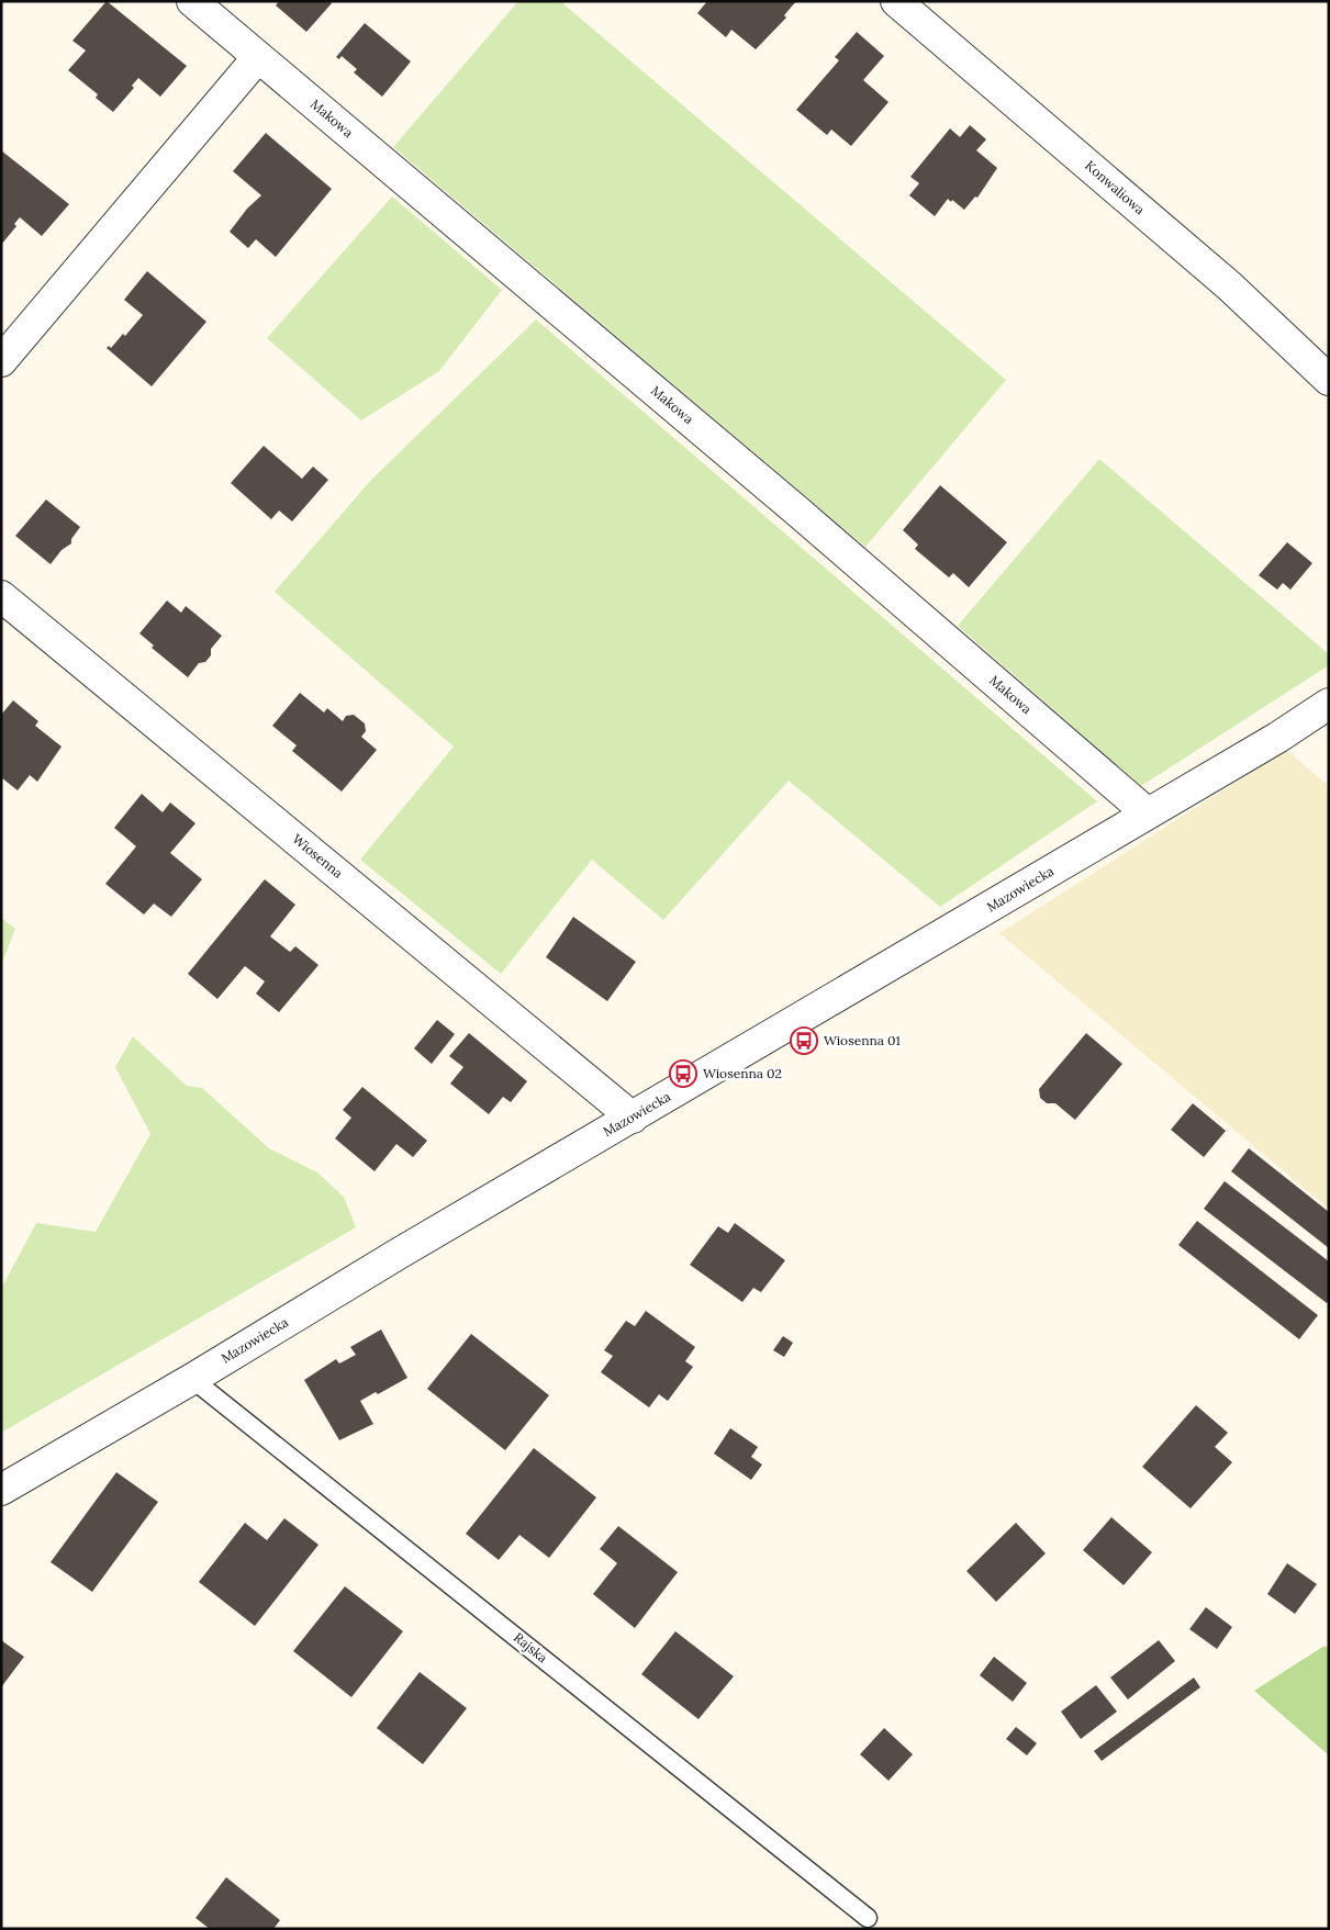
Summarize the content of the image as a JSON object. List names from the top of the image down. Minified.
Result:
{"streets":{"street":["Makowa","Konwaliowa","Wiosenna","Mazowiecka"],"lane":["Rajska"]},"crossings":[["Makowa","Mazowiecka"],["Wiosenna","Mazowiecka"],["Mazowiecka","Rajska"]],"places":{"bus stop":["Wiosenna 01","Wiosenna 02"]}}
